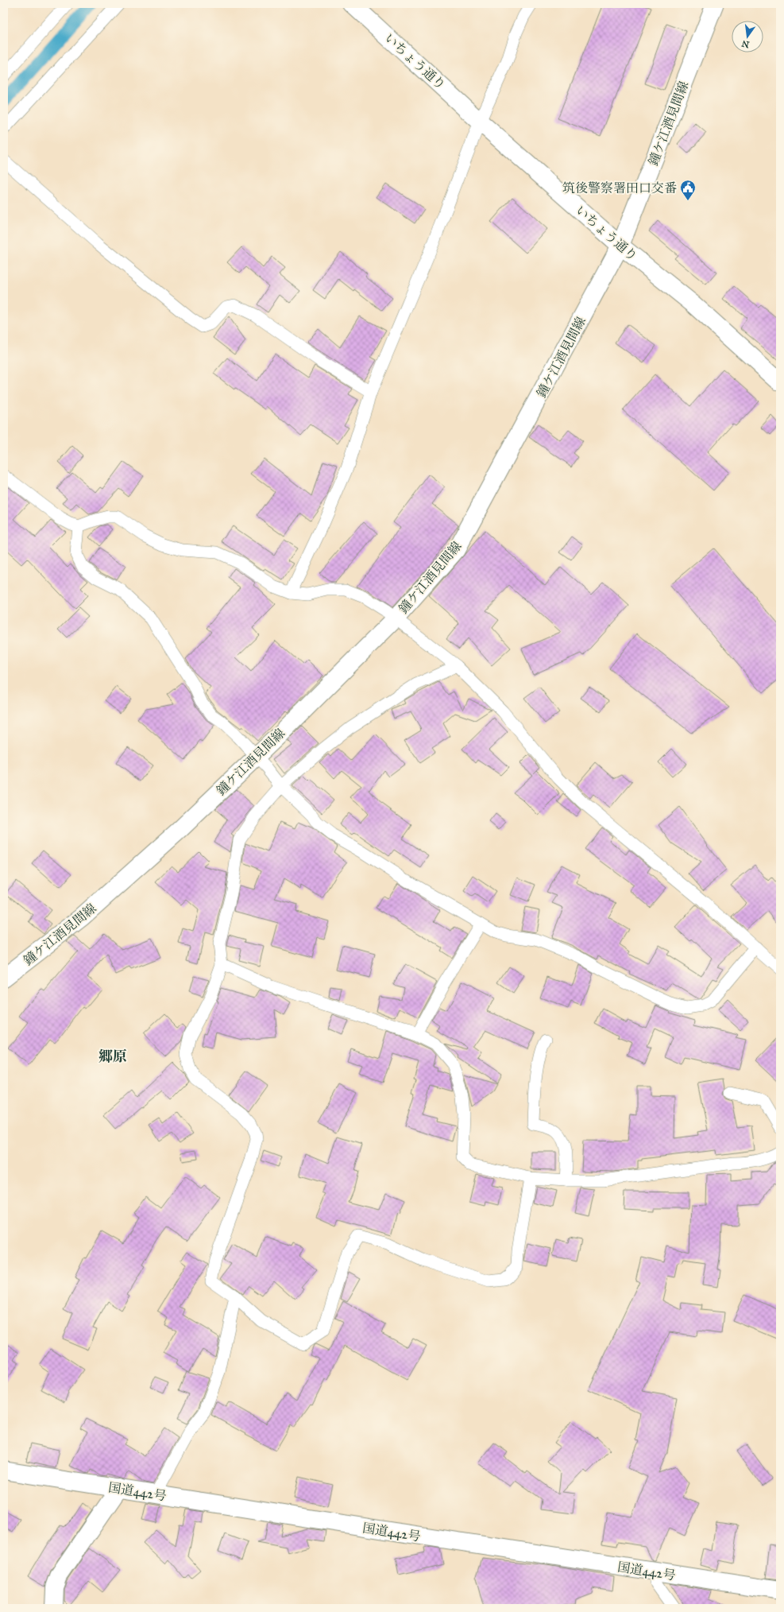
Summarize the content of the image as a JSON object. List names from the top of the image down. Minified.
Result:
{"streets":{"main road":["いちょう通り","鐘ケ江酒見間線","国道442号"]},"crossings":[["いちょう通り","鐘ケ江酒見間線"]],"districts":["郷原"],"places":{"public building":["筑後警察署田口交番"]},"north":"bottom"}
